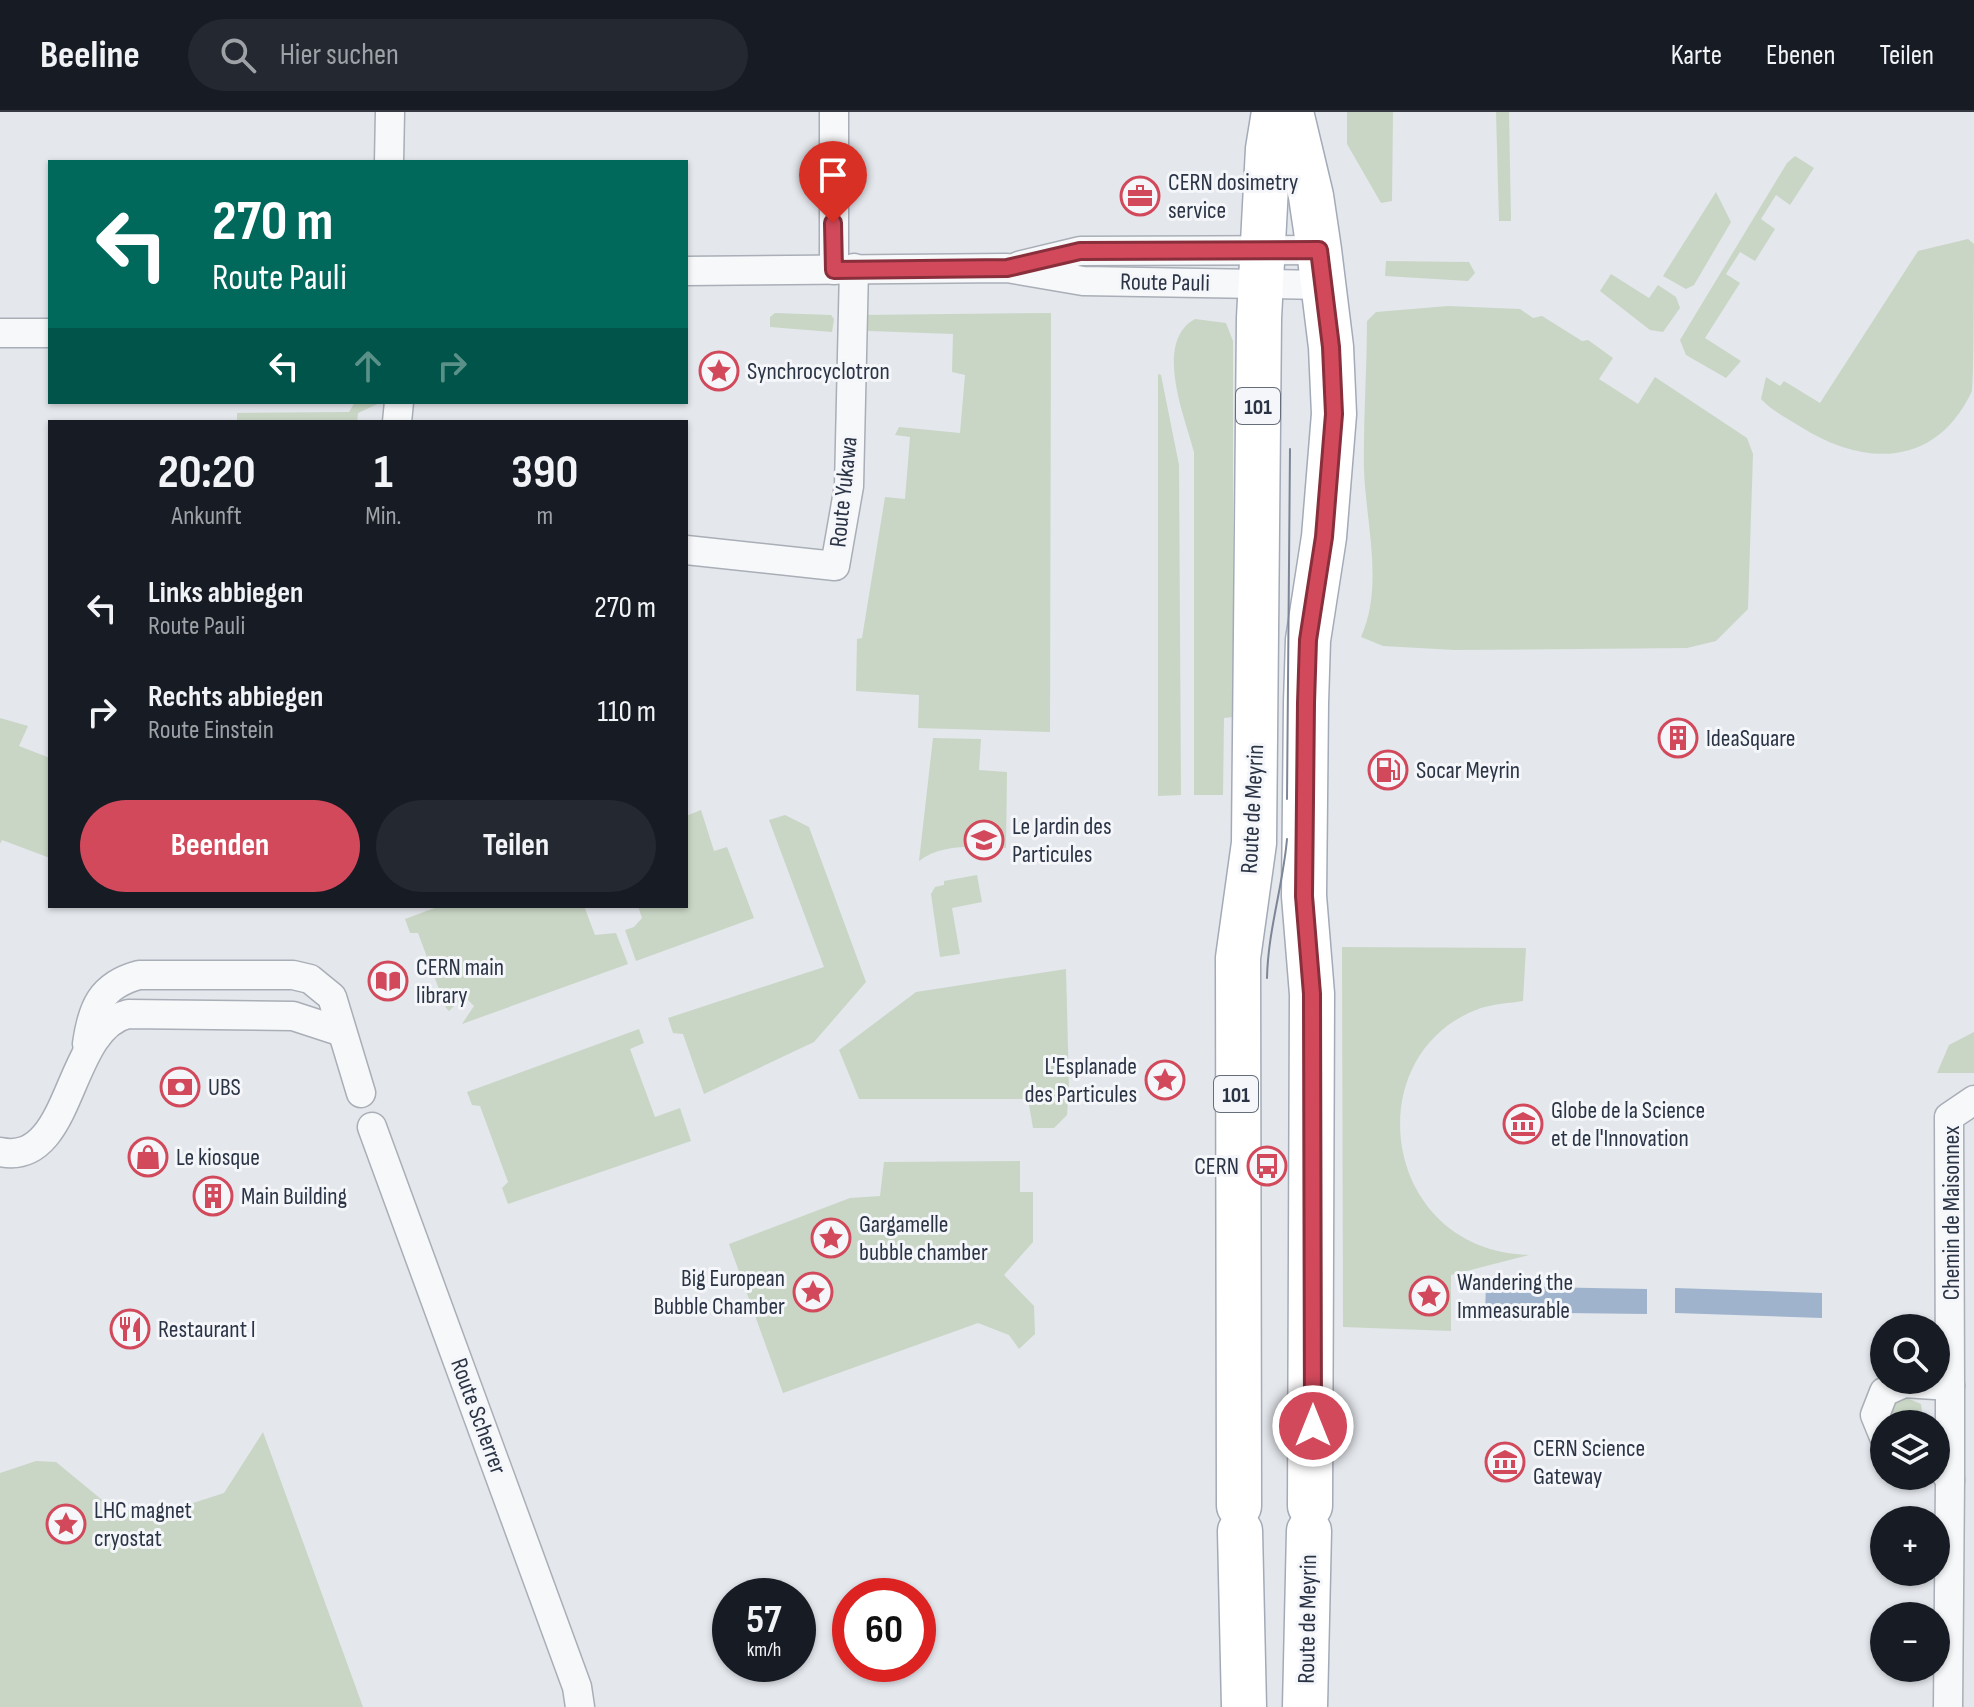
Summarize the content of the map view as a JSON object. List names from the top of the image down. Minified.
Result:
{"streets":{"main road":["101","Route de Meyrin"],"street":["Route Pauli","Route Yukawa","Chemin de Maisonnex","Route Scherrer"]},"crossings":[["Route Pauli","Route Yukawa"],["Route Pauli","Route de Meyrin"]],"places":{"office":["CERN dosimetry service"],"place":["Synchrocyclotron","L'Esplanade des Particules","Gargamelle bubble chamber","Big European Bubble Chamber","Wandering the Immeasurable","LHC magnet cryostat"],"building":["IdeaSquare","Main Building"],"fuel station":["Socar Meyrin"],"school or university":["Le Jardin des Particules"],"library":["CERN main library"],"bank":["UBS"],"museum":["Globe de la Science et de l'Innovation","CERN Science Gateway"],"shop":["Le kiosque"],"bus stop":["CERN"],"restaurant":["Restaurant I"]},"page":{"header":"Beeline","search":"Hier suchen","nav":["Karte","Ebenen","Teilen"],"turn":["270 m","Route Pauli"],"eta":["20:20","Ankunft","1","Min.","390","m"],"list":[{"name":"Links abbiegen","note":"Route Pauli","value":"270 m"},{"name":"Rechts abbiegen","note":"Route Einstein","value":"110 m"}],"buttons":["Beenden","Teilen"],"map_buttons":["+","−"],"speed":"57 km/h","limit":"60"}}
